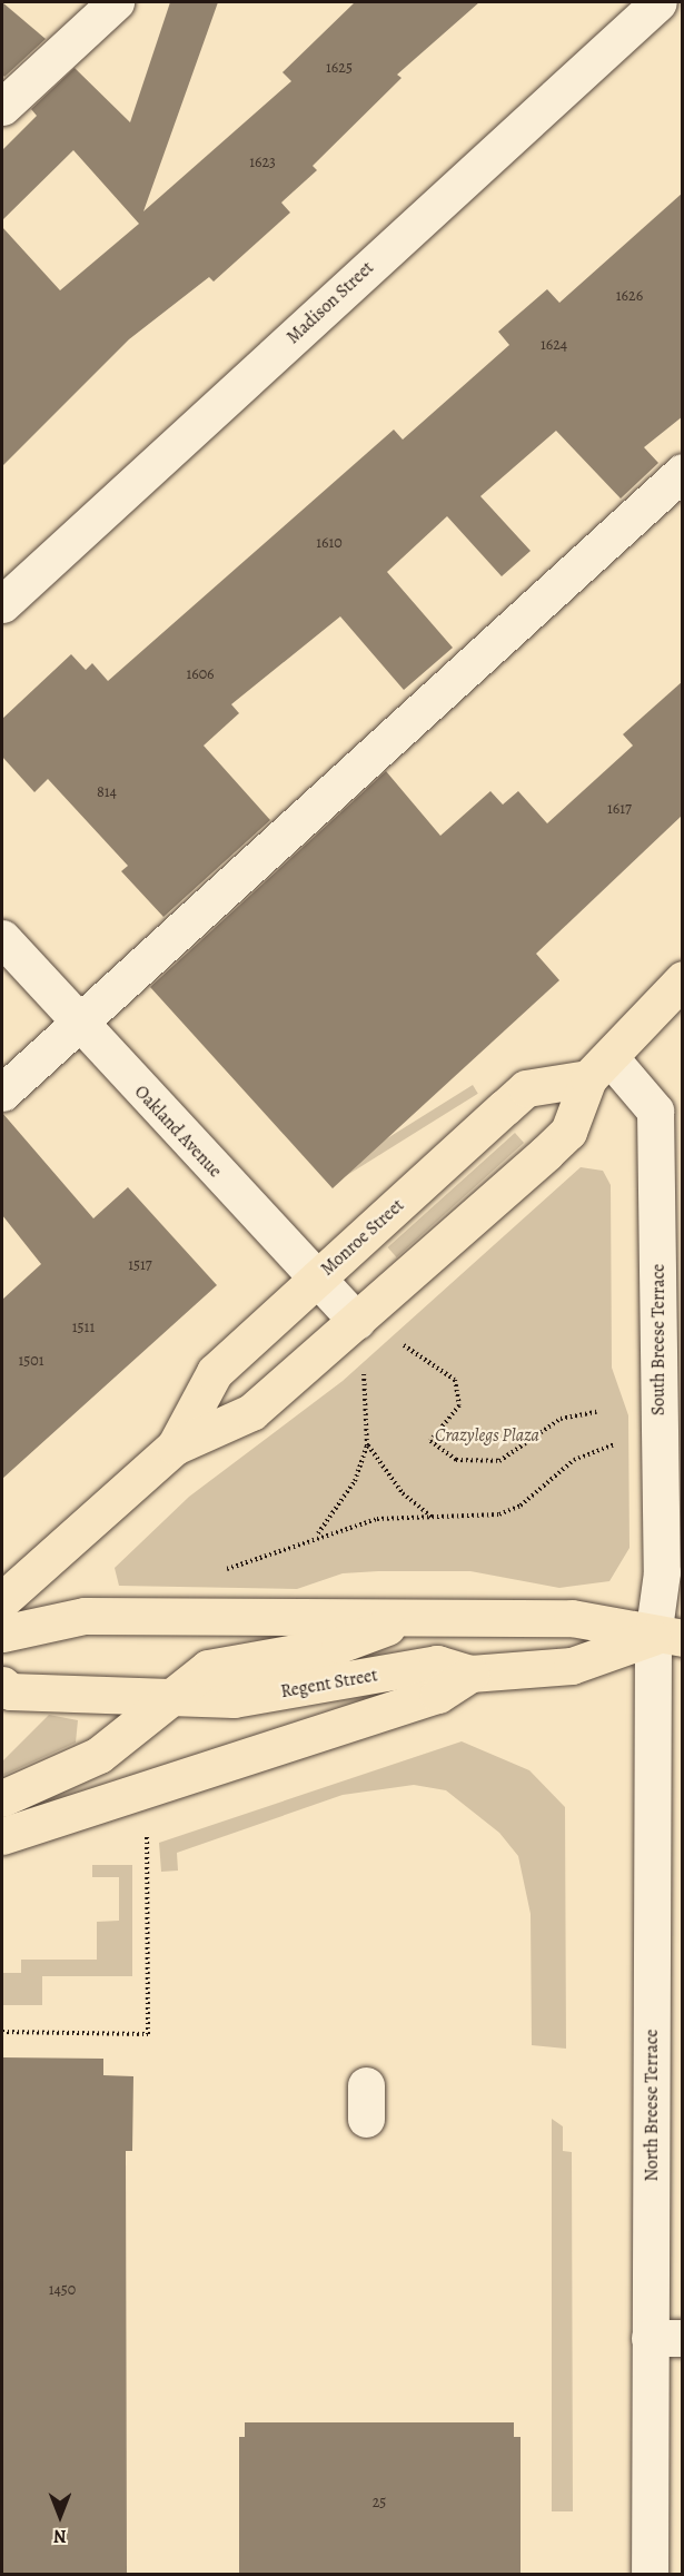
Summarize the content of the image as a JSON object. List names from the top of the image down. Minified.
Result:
{"streets":{"main road":["Monroe Street","Regent Street"],"street":["Madison Street","Oakland Avenue","South Breese Terrace","North Breese Terrace"]},"crossings":[["Oakland Avenue","Monroe Street"],["Monroe Street","South Breese Terrace"],["South Breese Terrace","Regent Street"],["South Breese Terrace","North Breese Terrace"],["Regent Street","North Breese Terrace"]],"parks":["Crazylegs Plaza"],"house_numbers":["1625","1623","1626","1624","1610","1606","814","1617","1517","1511","1501","1450","25"],"north":"bottom"}
